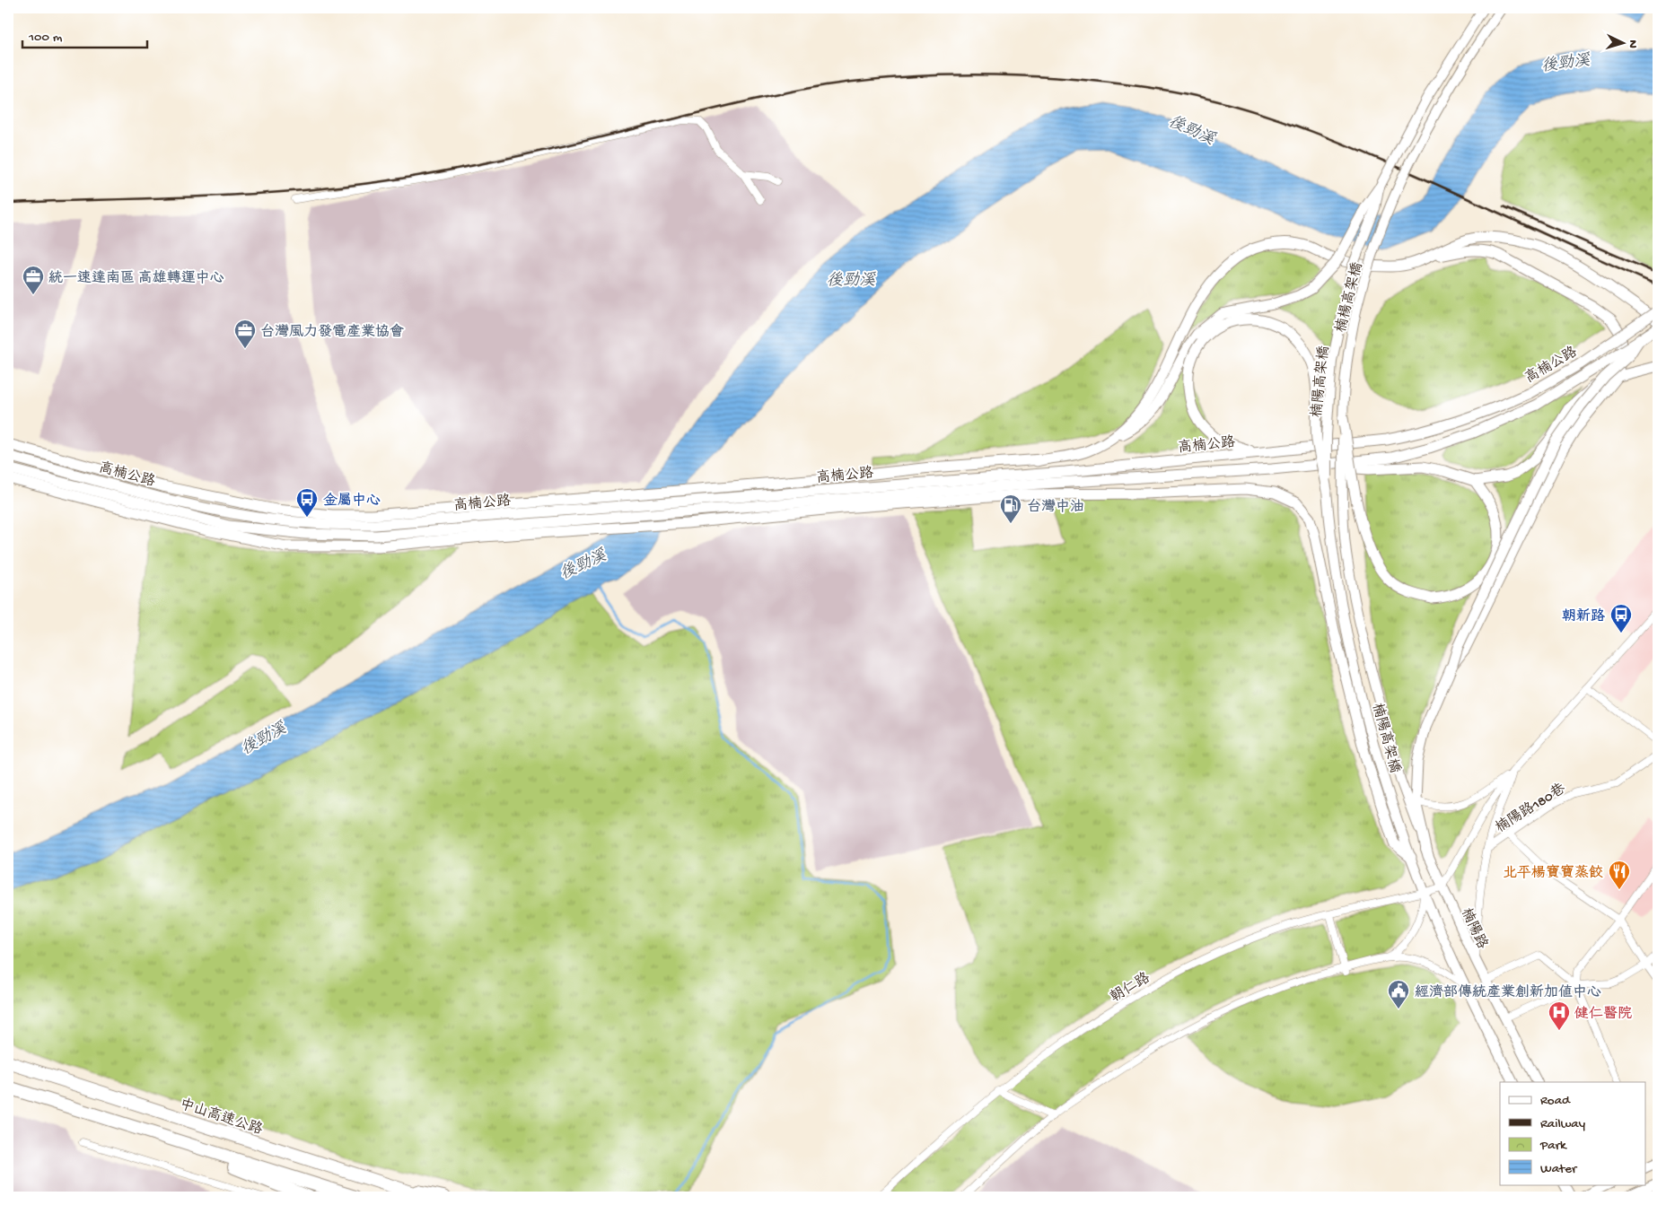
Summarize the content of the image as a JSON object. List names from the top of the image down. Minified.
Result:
{"streets":{"highway":["中山高速公路"],"main road":["高楠公路"],"street":["楠楊高架橋","楠陽高架橋","楠陽路180巷","楠陽路","朝仁路"]},"crossings":[["楠陽路","朝仁路"]],"water":["後勁溪"],"places":{"office":["統一速達南區 高雄轉運中心","台灣風力發電產業協會"],"bus stop":["金屬中心","朝新路"],"fuel station":["台灣中油"],"restaurant":["北平楊寶寶蒸餃"],"public building":["經濟部傳統產業創新加值中心"],"hospital":["健仁醫院"]},"legend":["Road","Railway","Park","Water"],"scale_bar":"100 m","north":"right"}
